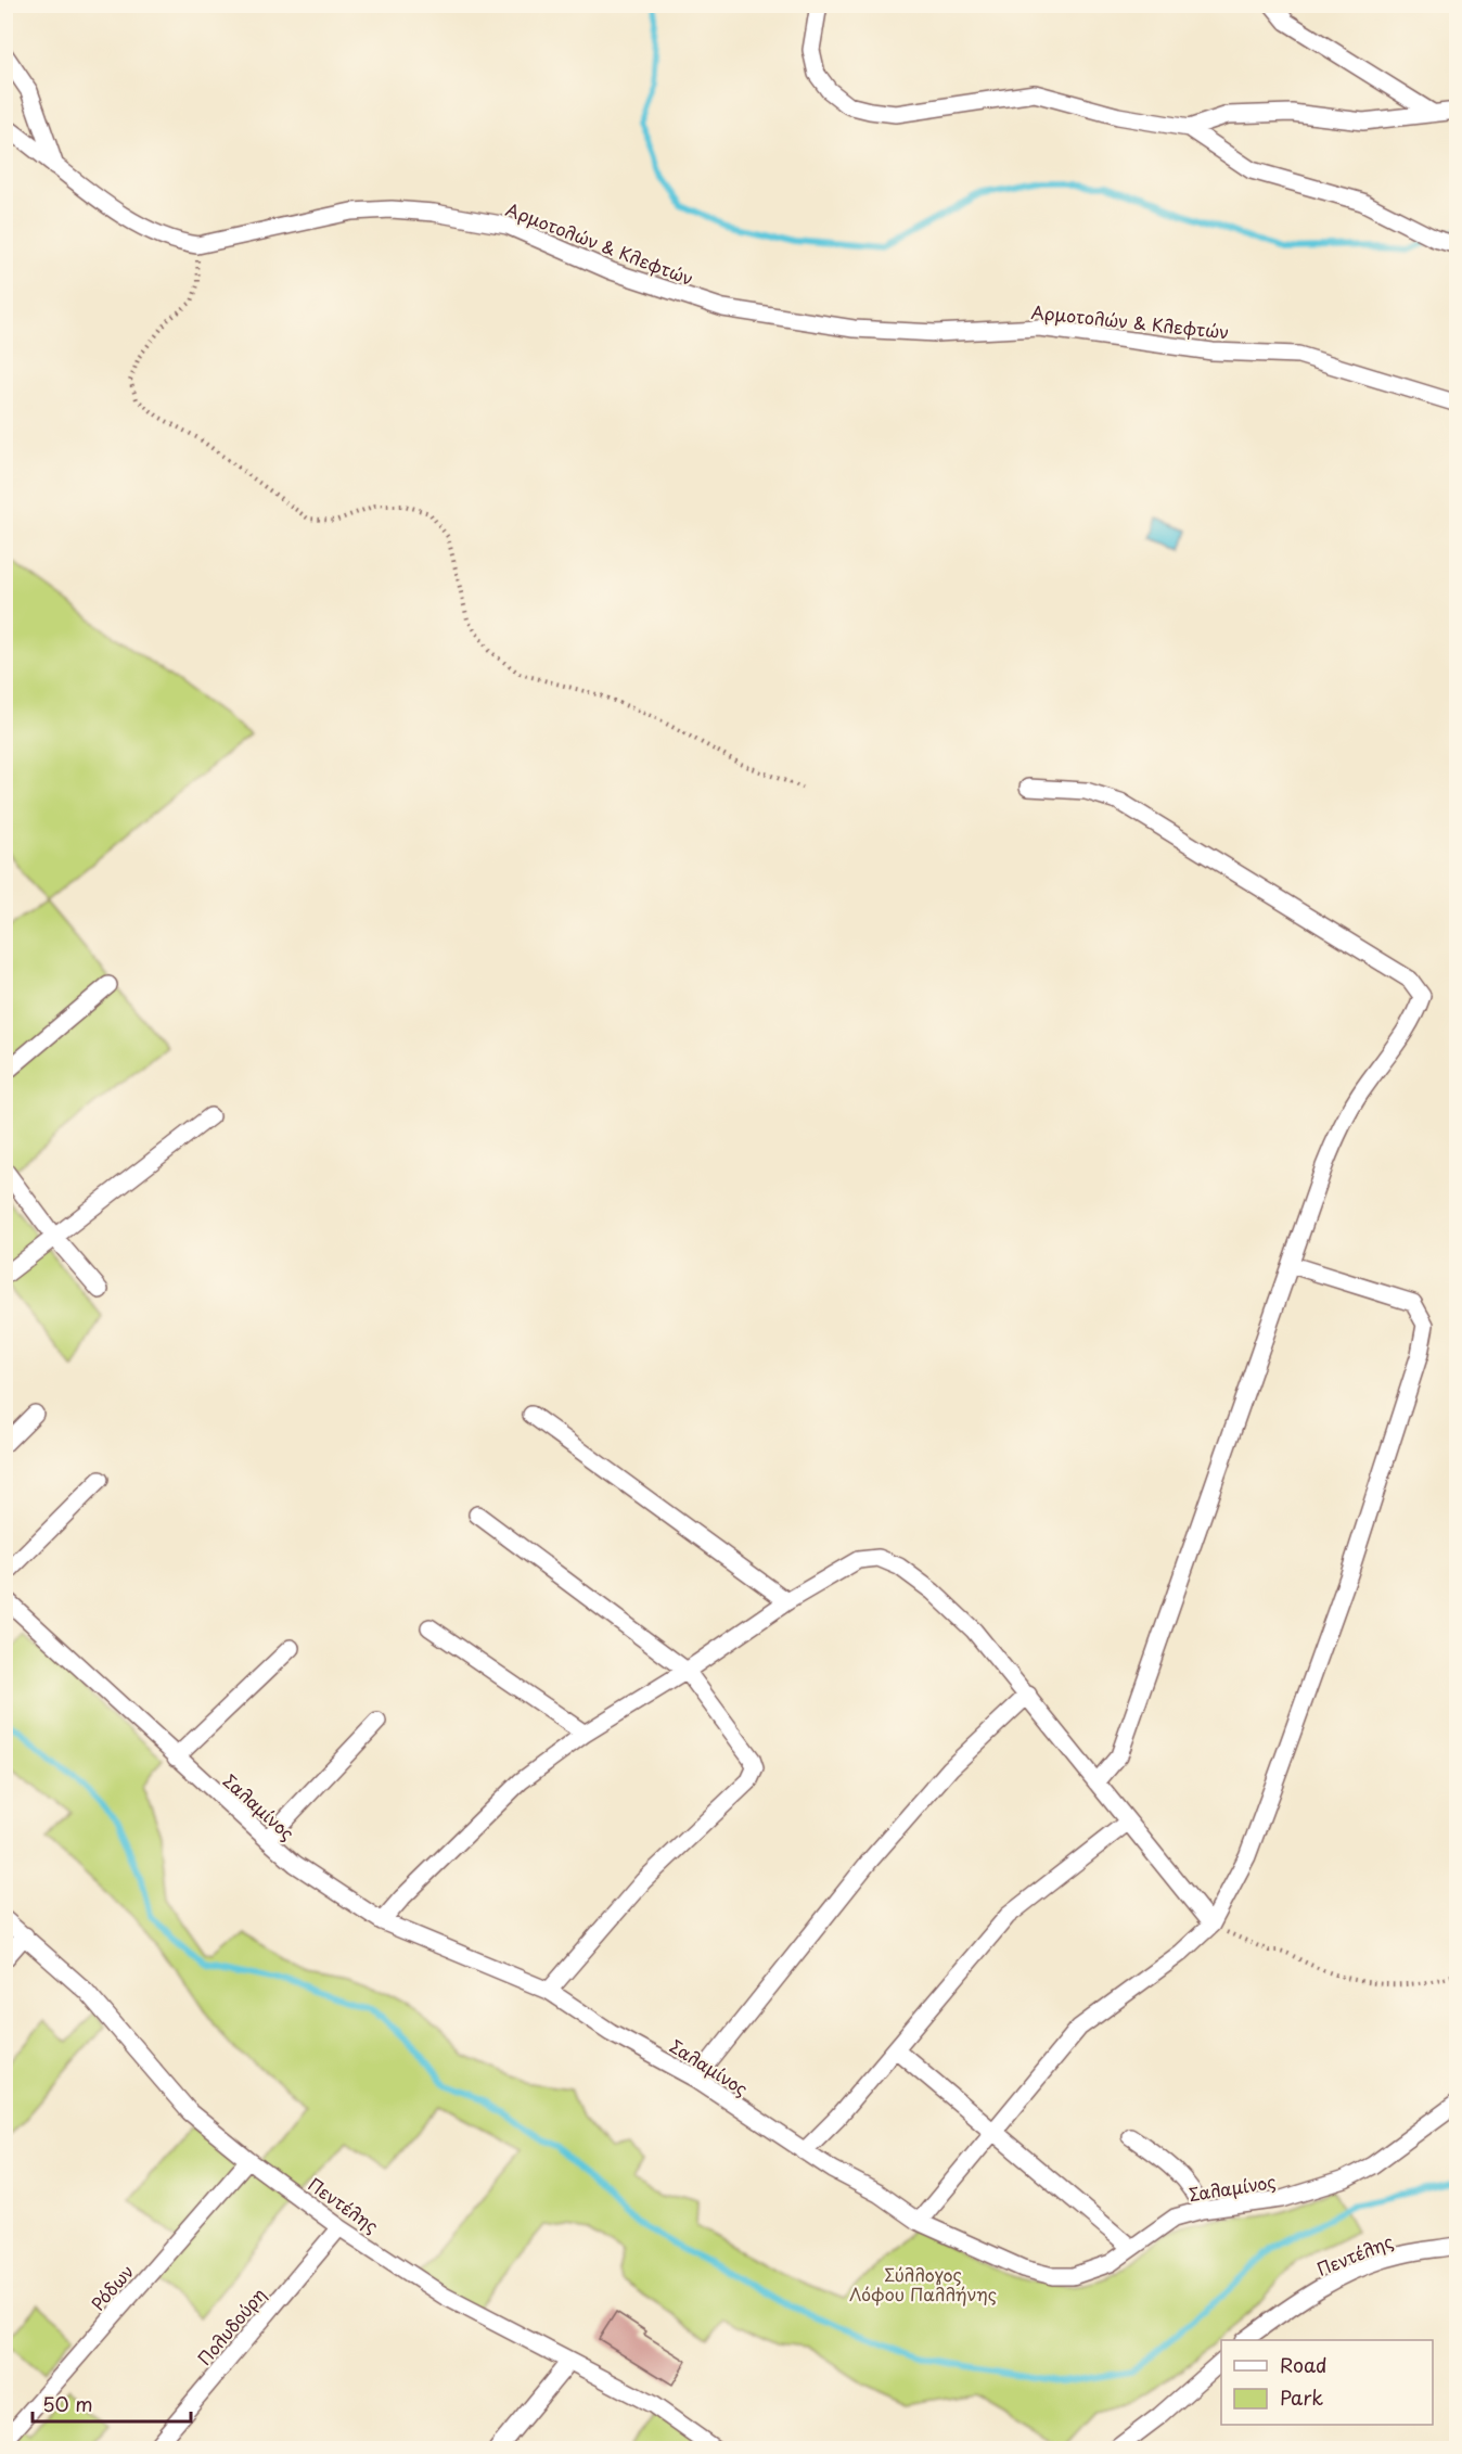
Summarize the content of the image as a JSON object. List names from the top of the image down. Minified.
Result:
{"streets":{"street":["Αρμοτολών & Κλεφτών","Σαλαμίνος","Πεντέλης","Ρόδων","Πολυδούρη"]},"crossings":[["Πεντέλης","Ρόδων"],["Πεντέλης","Πολυδούρη"]],"parks":["Σύλλογος Λόφου Παλλήνης"],"legend":["Road","Park"],"scale_bar":"50 m"}
